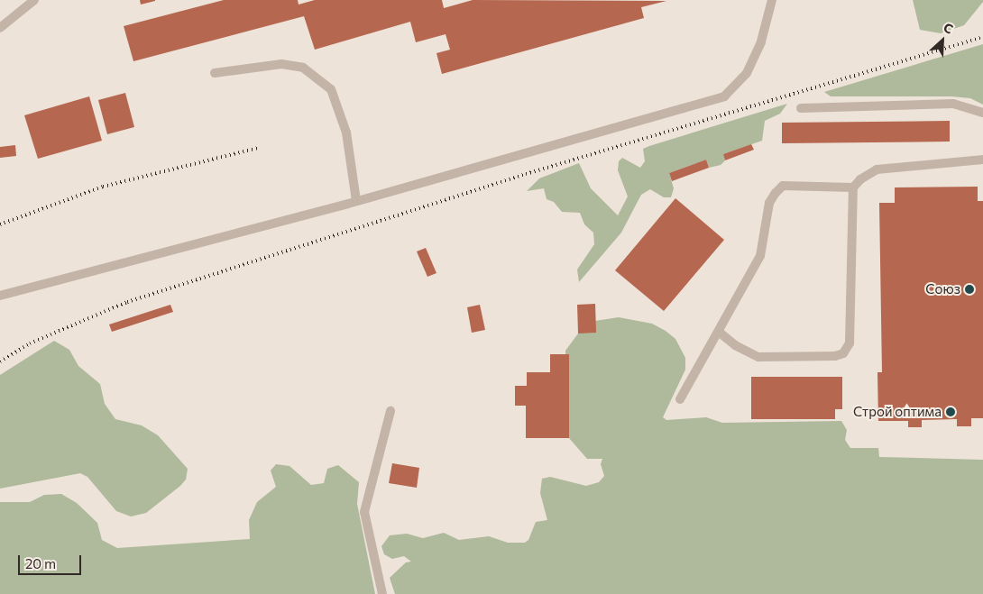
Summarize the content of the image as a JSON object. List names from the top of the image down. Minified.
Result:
{"places":["Союз","Строй оптима"],"scale_bar":"20 m","north":"top right"}
